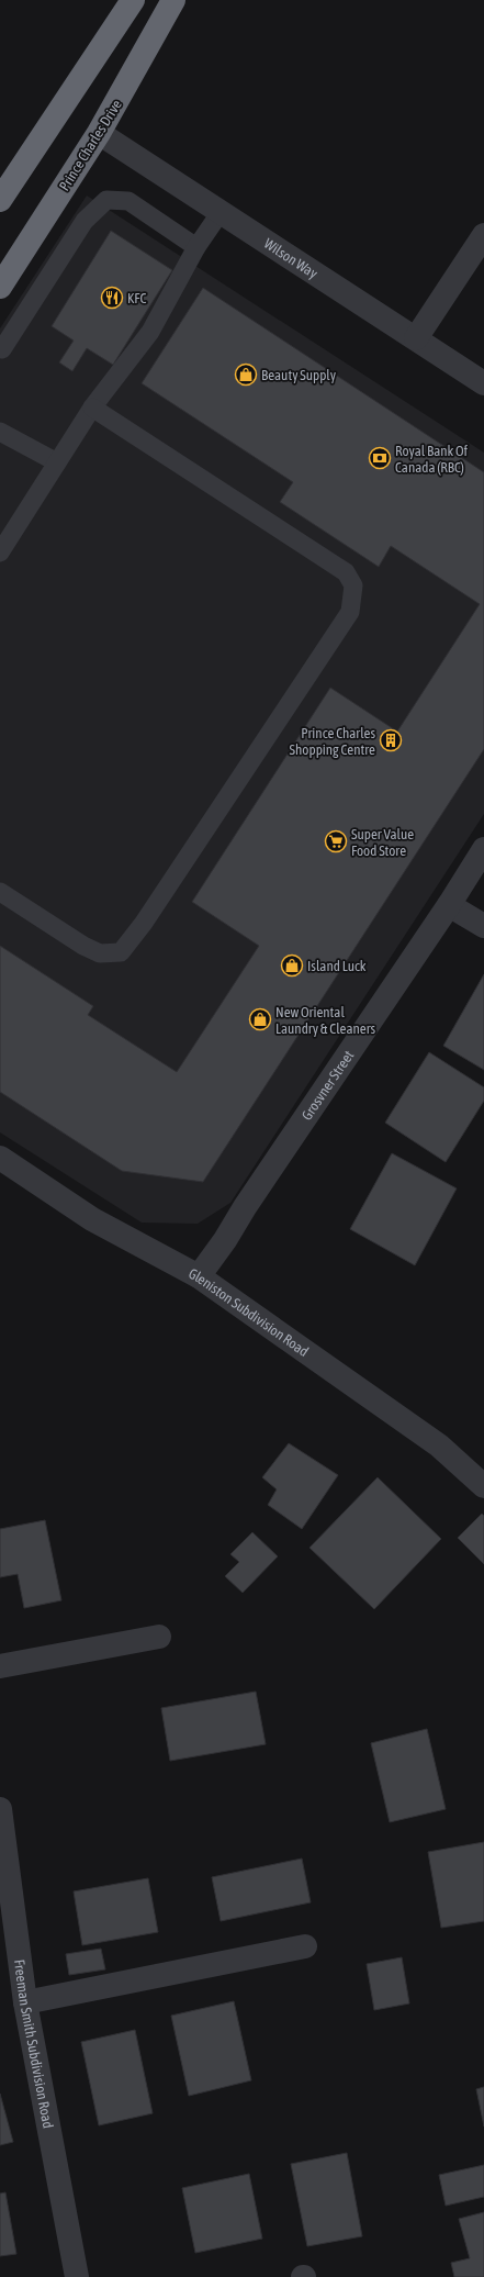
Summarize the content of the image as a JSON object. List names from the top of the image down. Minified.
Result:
{"streets":{"highway":["Prince Charles Drive"],"street":["Wilson Way","Grosvner Street","Gleniston Subdivision Road","Freeman Smith Subdivision Road"]},"crossings":[["Prince Charles Drive","Wilson Way"],["Grosvner Street","Gleniston Subdivision Road"]],"places":{"restaurant":["KFC"],"shop":["Beauty Supply","Island Luck","New Oriental Laundry & Cleaners"],"bank":["Royal Bank Of Canada (RBC)"],"building":["Prince Charles Shopping Centre"],"supermarket":["Super Value Food Store"]}}
